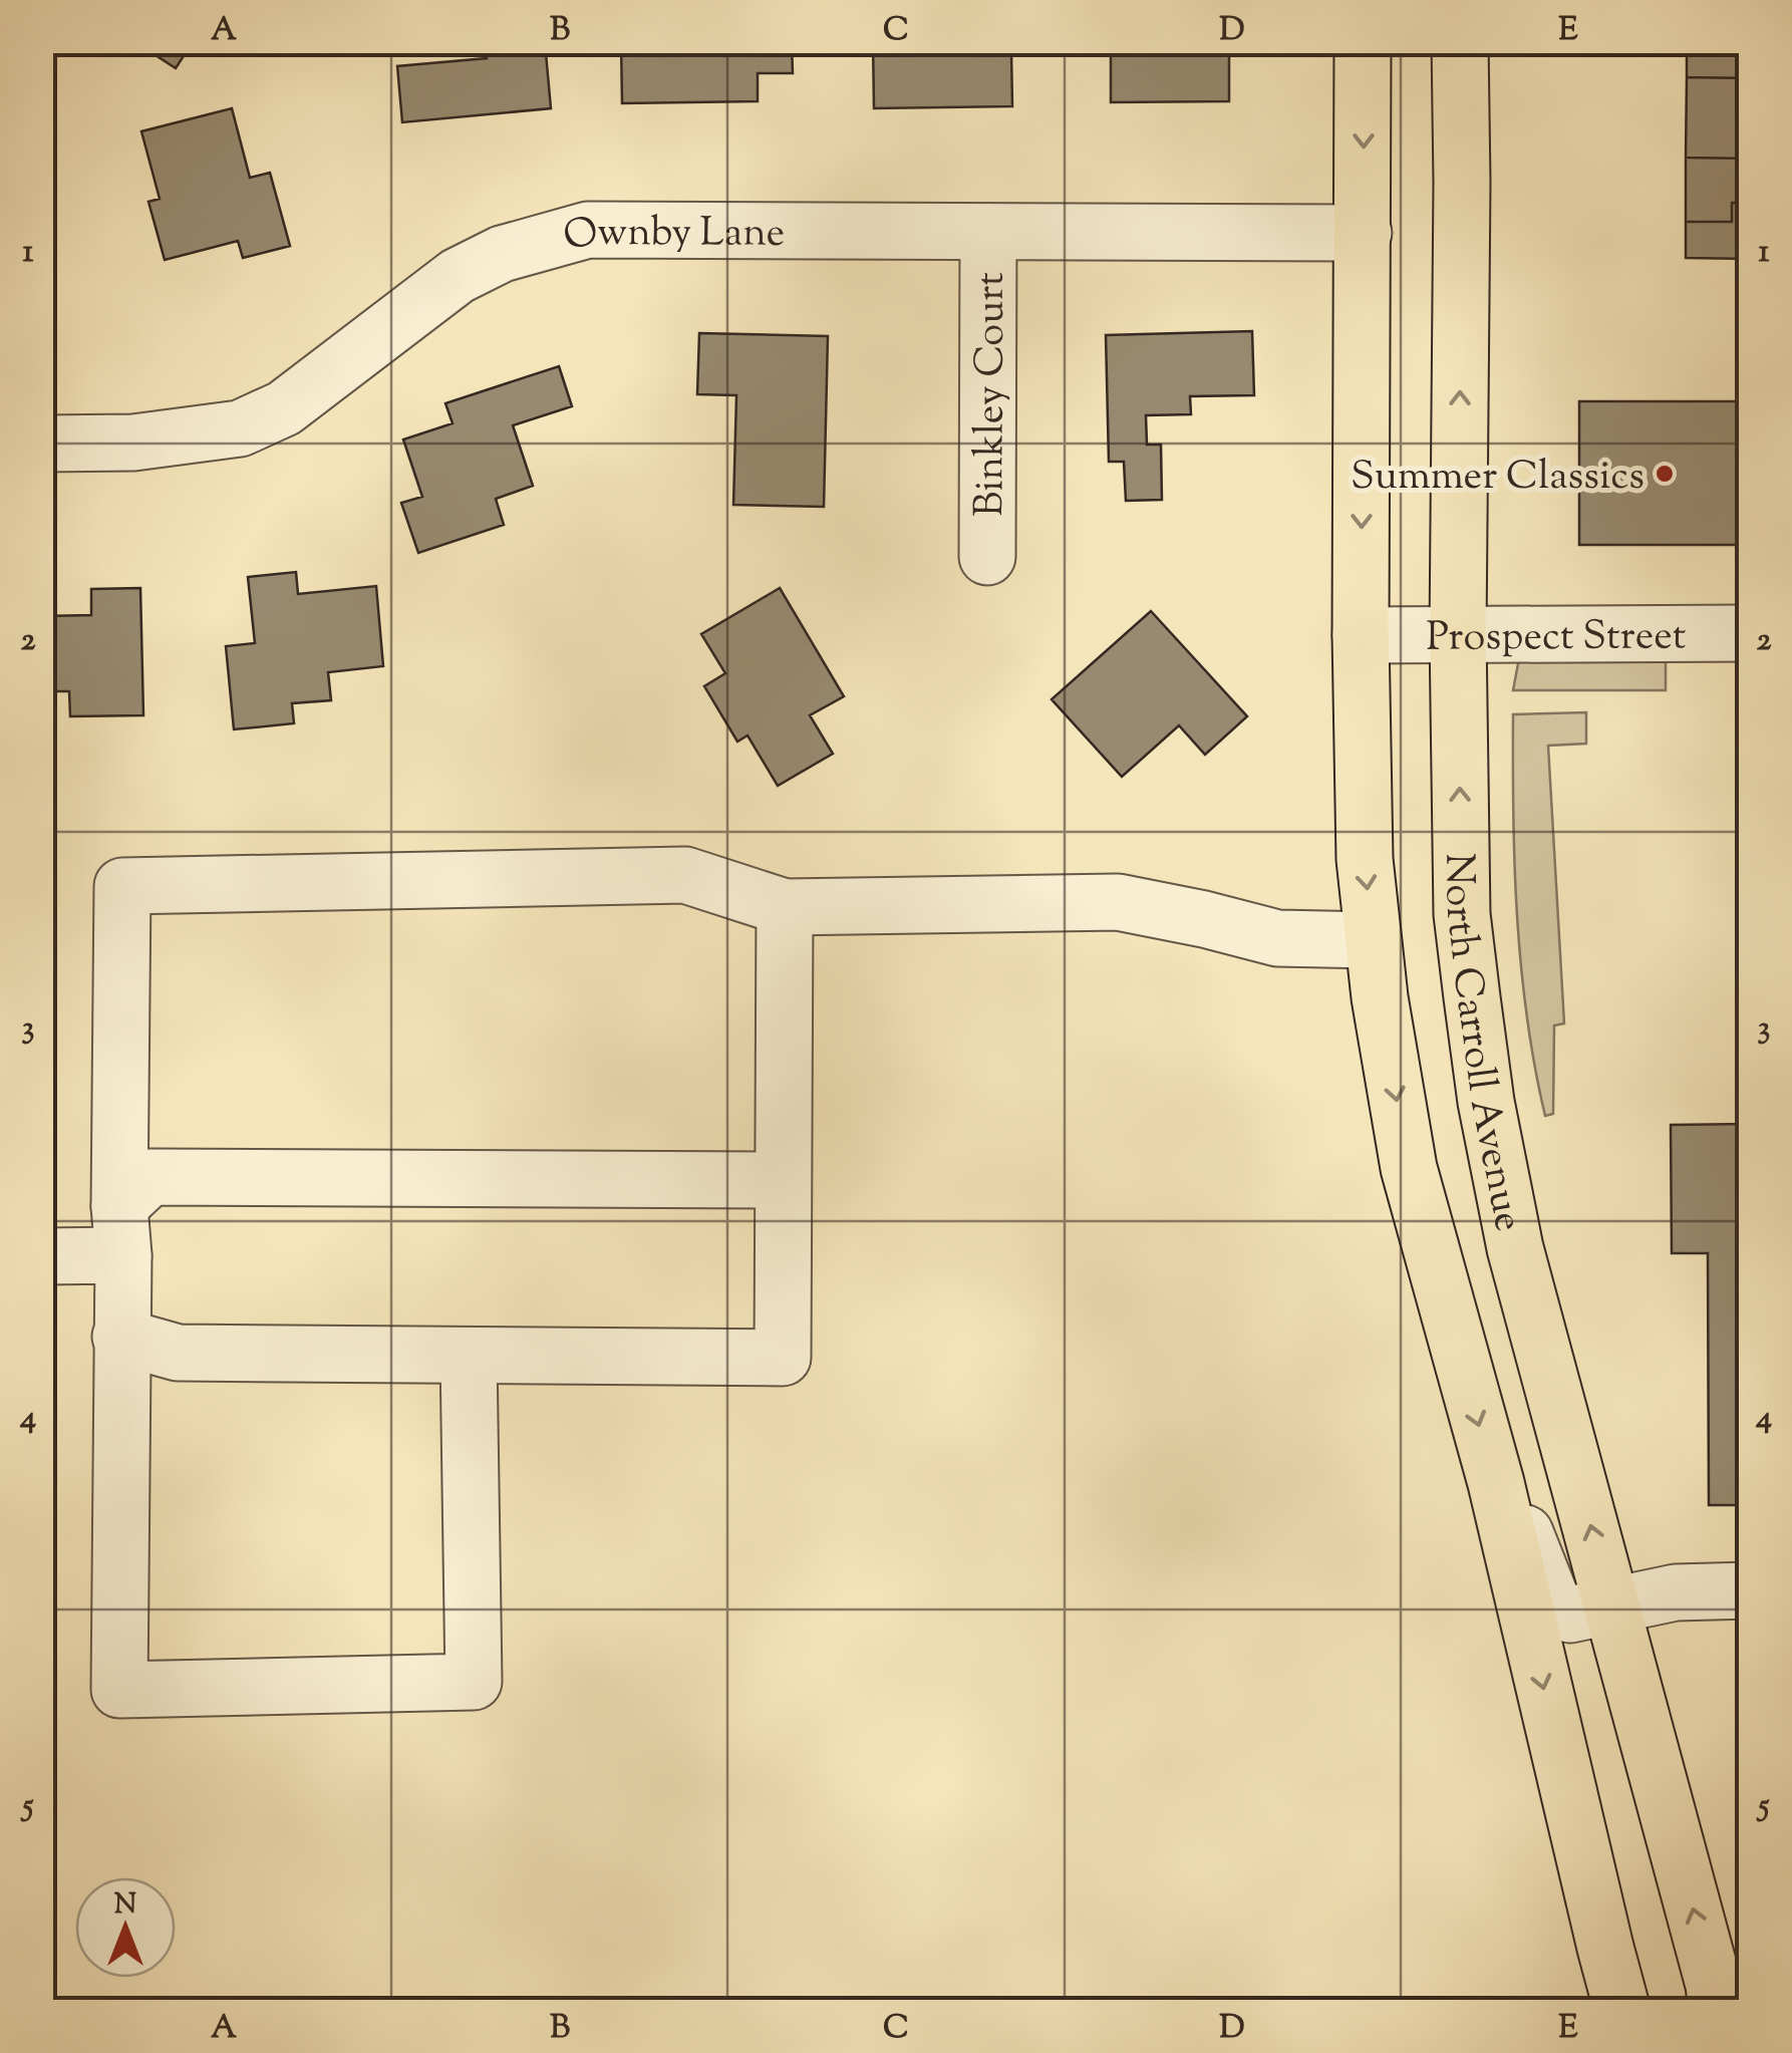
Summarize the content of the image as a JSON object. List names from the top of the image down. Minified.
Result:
{"streets":{"main road":["North Carroll Avenue"],"street":["Ownby Lane","Binkley Court","Prospect Street"]},"crossings":[["Ownby Lane","Binkley Court"],["Ownby Lane","North Carroll Avenue"],["Prospect Street","North Carroll Avenue"]],"places":["Summer Classics"],"north":"top","grid":{"columns":["A","B","C","D","E"],"rows":["1","2","3","4","5"]}}
